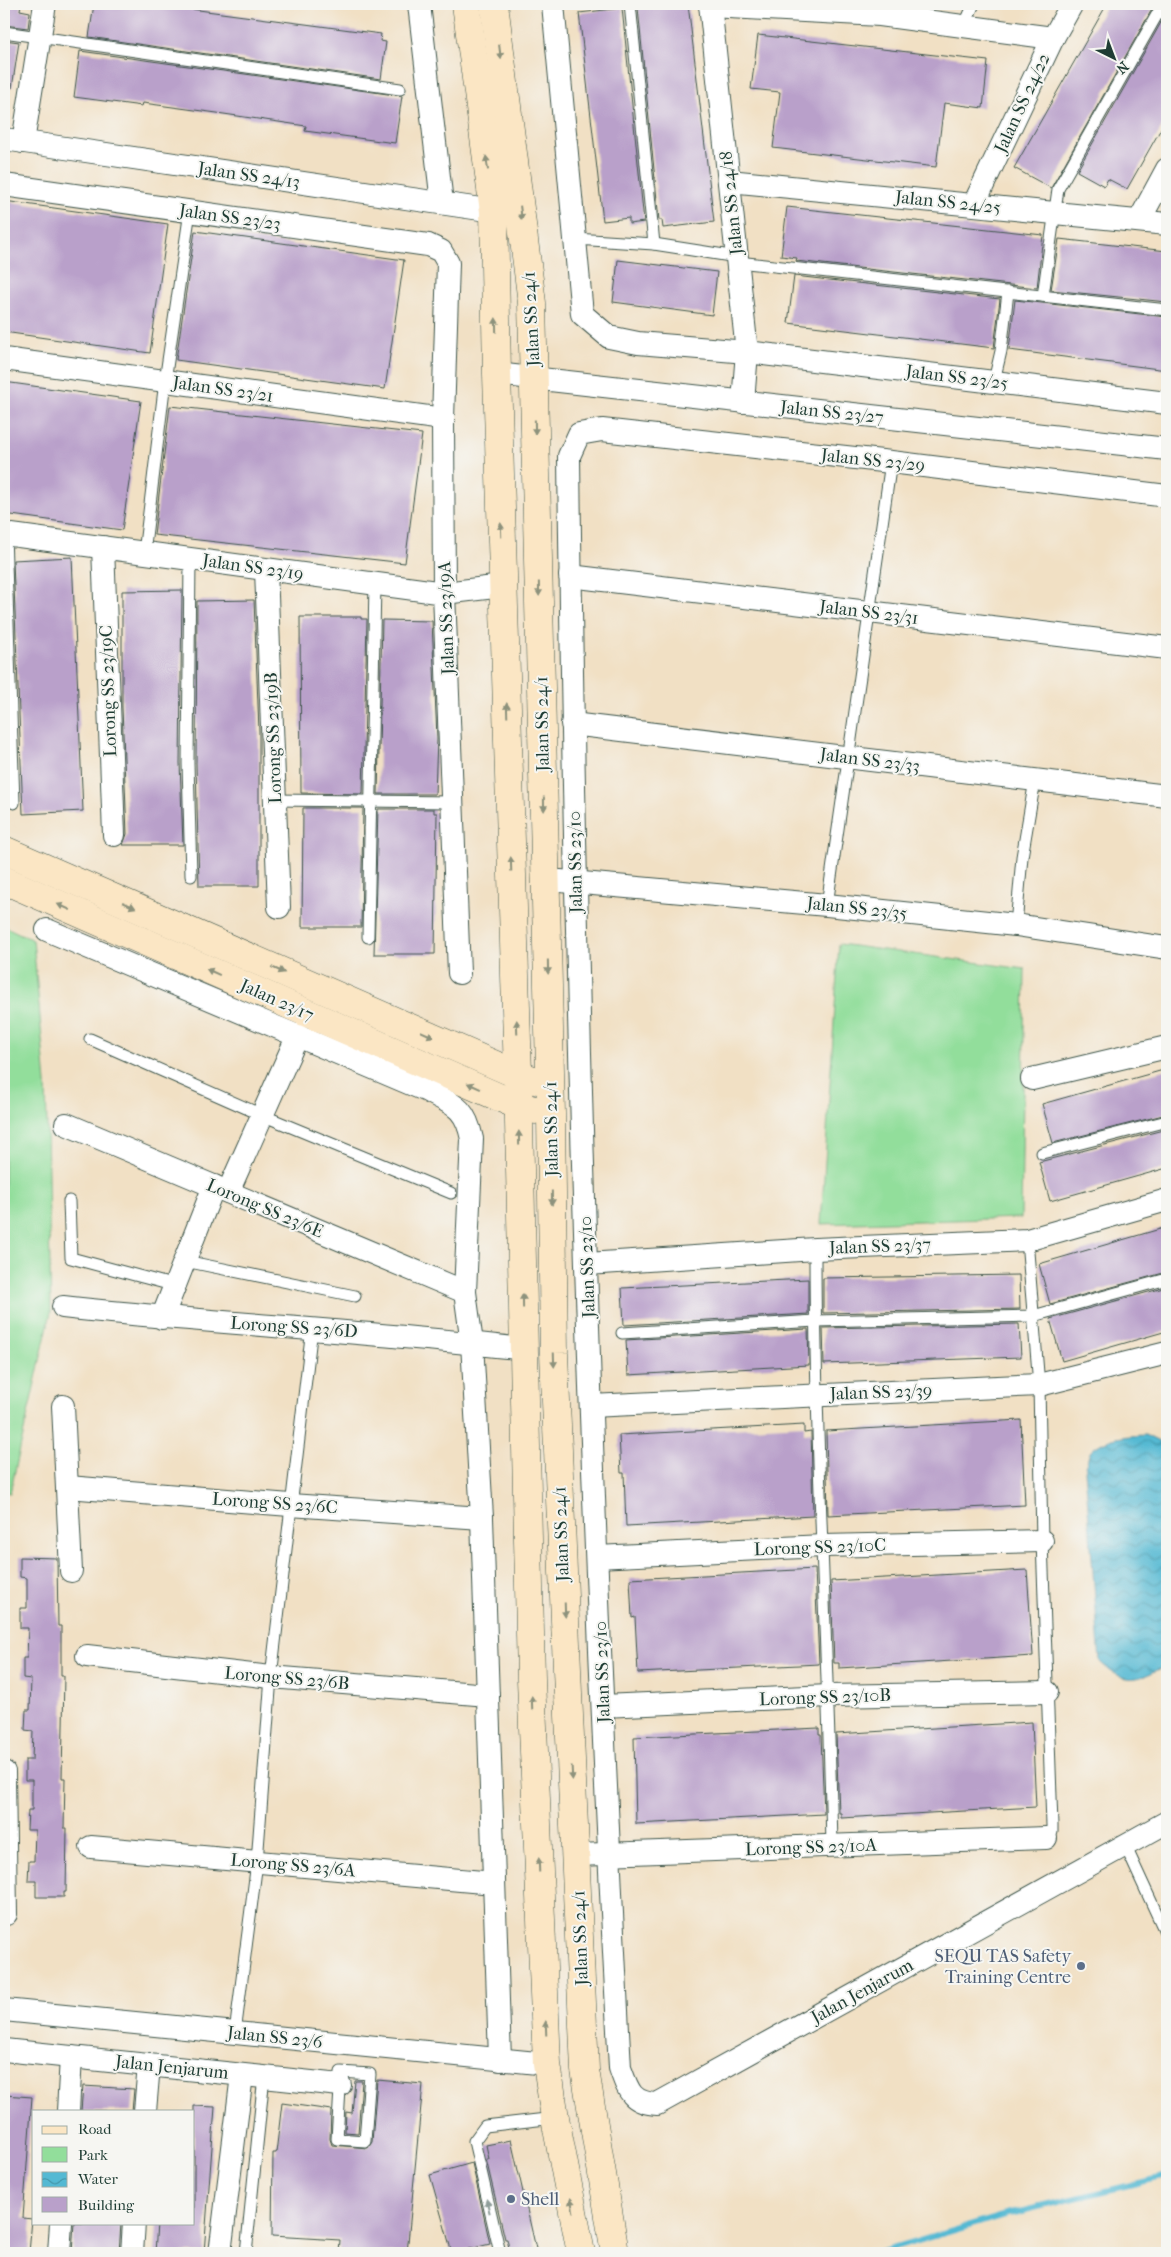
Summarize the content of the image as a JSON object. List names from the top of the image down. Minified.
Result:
{"streets":{"main road":["Jalan SS 24/1","Jalan 23/17"],"street":["Jalan SS 24/22","Jalan SS 24/13","Jalan SS 24/25","Jalan SS 24/18","Jalan SS 23/23","Jalan SS 23/25","Jalan SS 23/21","Jalan SS 23/27","Jalan SS 23/29","Jalan SS 23/19","Jalan SS 23/31","Jalan SS 23/19A","Lorong SS 23/19C","Lorong SS 23/19B","Jalan SS 23/33","Jalan SS 23/10","Jalan SS 23/35","Lorong SS 23/6E","Jalan SS 23/37","Lorong SS 23/6D","Jalan SS 23/39","Lorong SS 23/6C","Lorong SS 23/10C","Lorong SS 23/6B","Lorong SS 23/10B","Lorong SS 23/10A","Lorong SS 23/6A","Jalan Jenjarum","Jalan SS 23/6"]},"crossings":[["Jalan SS 24/22","Jalan SS 24/25"],["Jalan SS 24/13","Jalan SS 24/1"],["Jalan SS 24/25","Jalan SS 24/18"],["Jalan SS 24/18","Jalan SS 23/25"],["Jalan SS 24/18","Jalan SS 23/27"],["Jalan SS 23/23","Jalan SS 23/19A"],["Jalan SS 24/1","Jalan SS 23/27"],["Jalan SS 24/1","Jalan SS 23/19"],["Jalan SS 24/1","Jalan SS 23/35"],["Jalan SS 24/1","Jalan 23/17"],["Jalan SS 24/1","Lorong SS 23/6D"],["Jalan SS 24/1","Lorong SS 23/10A"],["Jalan SS 24/1","Jalan SS 23/6"],["Jalan SS 23/21","Jalan SS 23/19A"],["Jalan SS 23/29","Jalan SS 23/10"],["Jalan SS 23/19","Jalan SS 23/19A"],["Jalan SS 23/19","Lorong SS 23/19C"],["Jalan SS 23/19","Lorong SS 23/19B"],["Jalan SS 23/31","Jalan SS 23/10"],["Jalan SS 23/33","Jalan SS 23/10"],["Jalan SS 23/10","Jalan SS 23/35"],["Jalan SS 23/10","Jalan SS 23/37"],["Jalan SS 23/10","Jalan SS 23/39"],["Jalan SS 23/10","Lorong SS 23/10C"],["Jalan SS 23/10","Lorong SS 23/10B"],["Jalan SS 23/10","Lorong SS 23/10A"],["Jalan SS 23/10","Jalan Jenjarum"]],"places":["SEQU TAS Safety Training Centre","Shell"],"legend":["Road","Park","Water","Building"],"north":"bottom right"}
